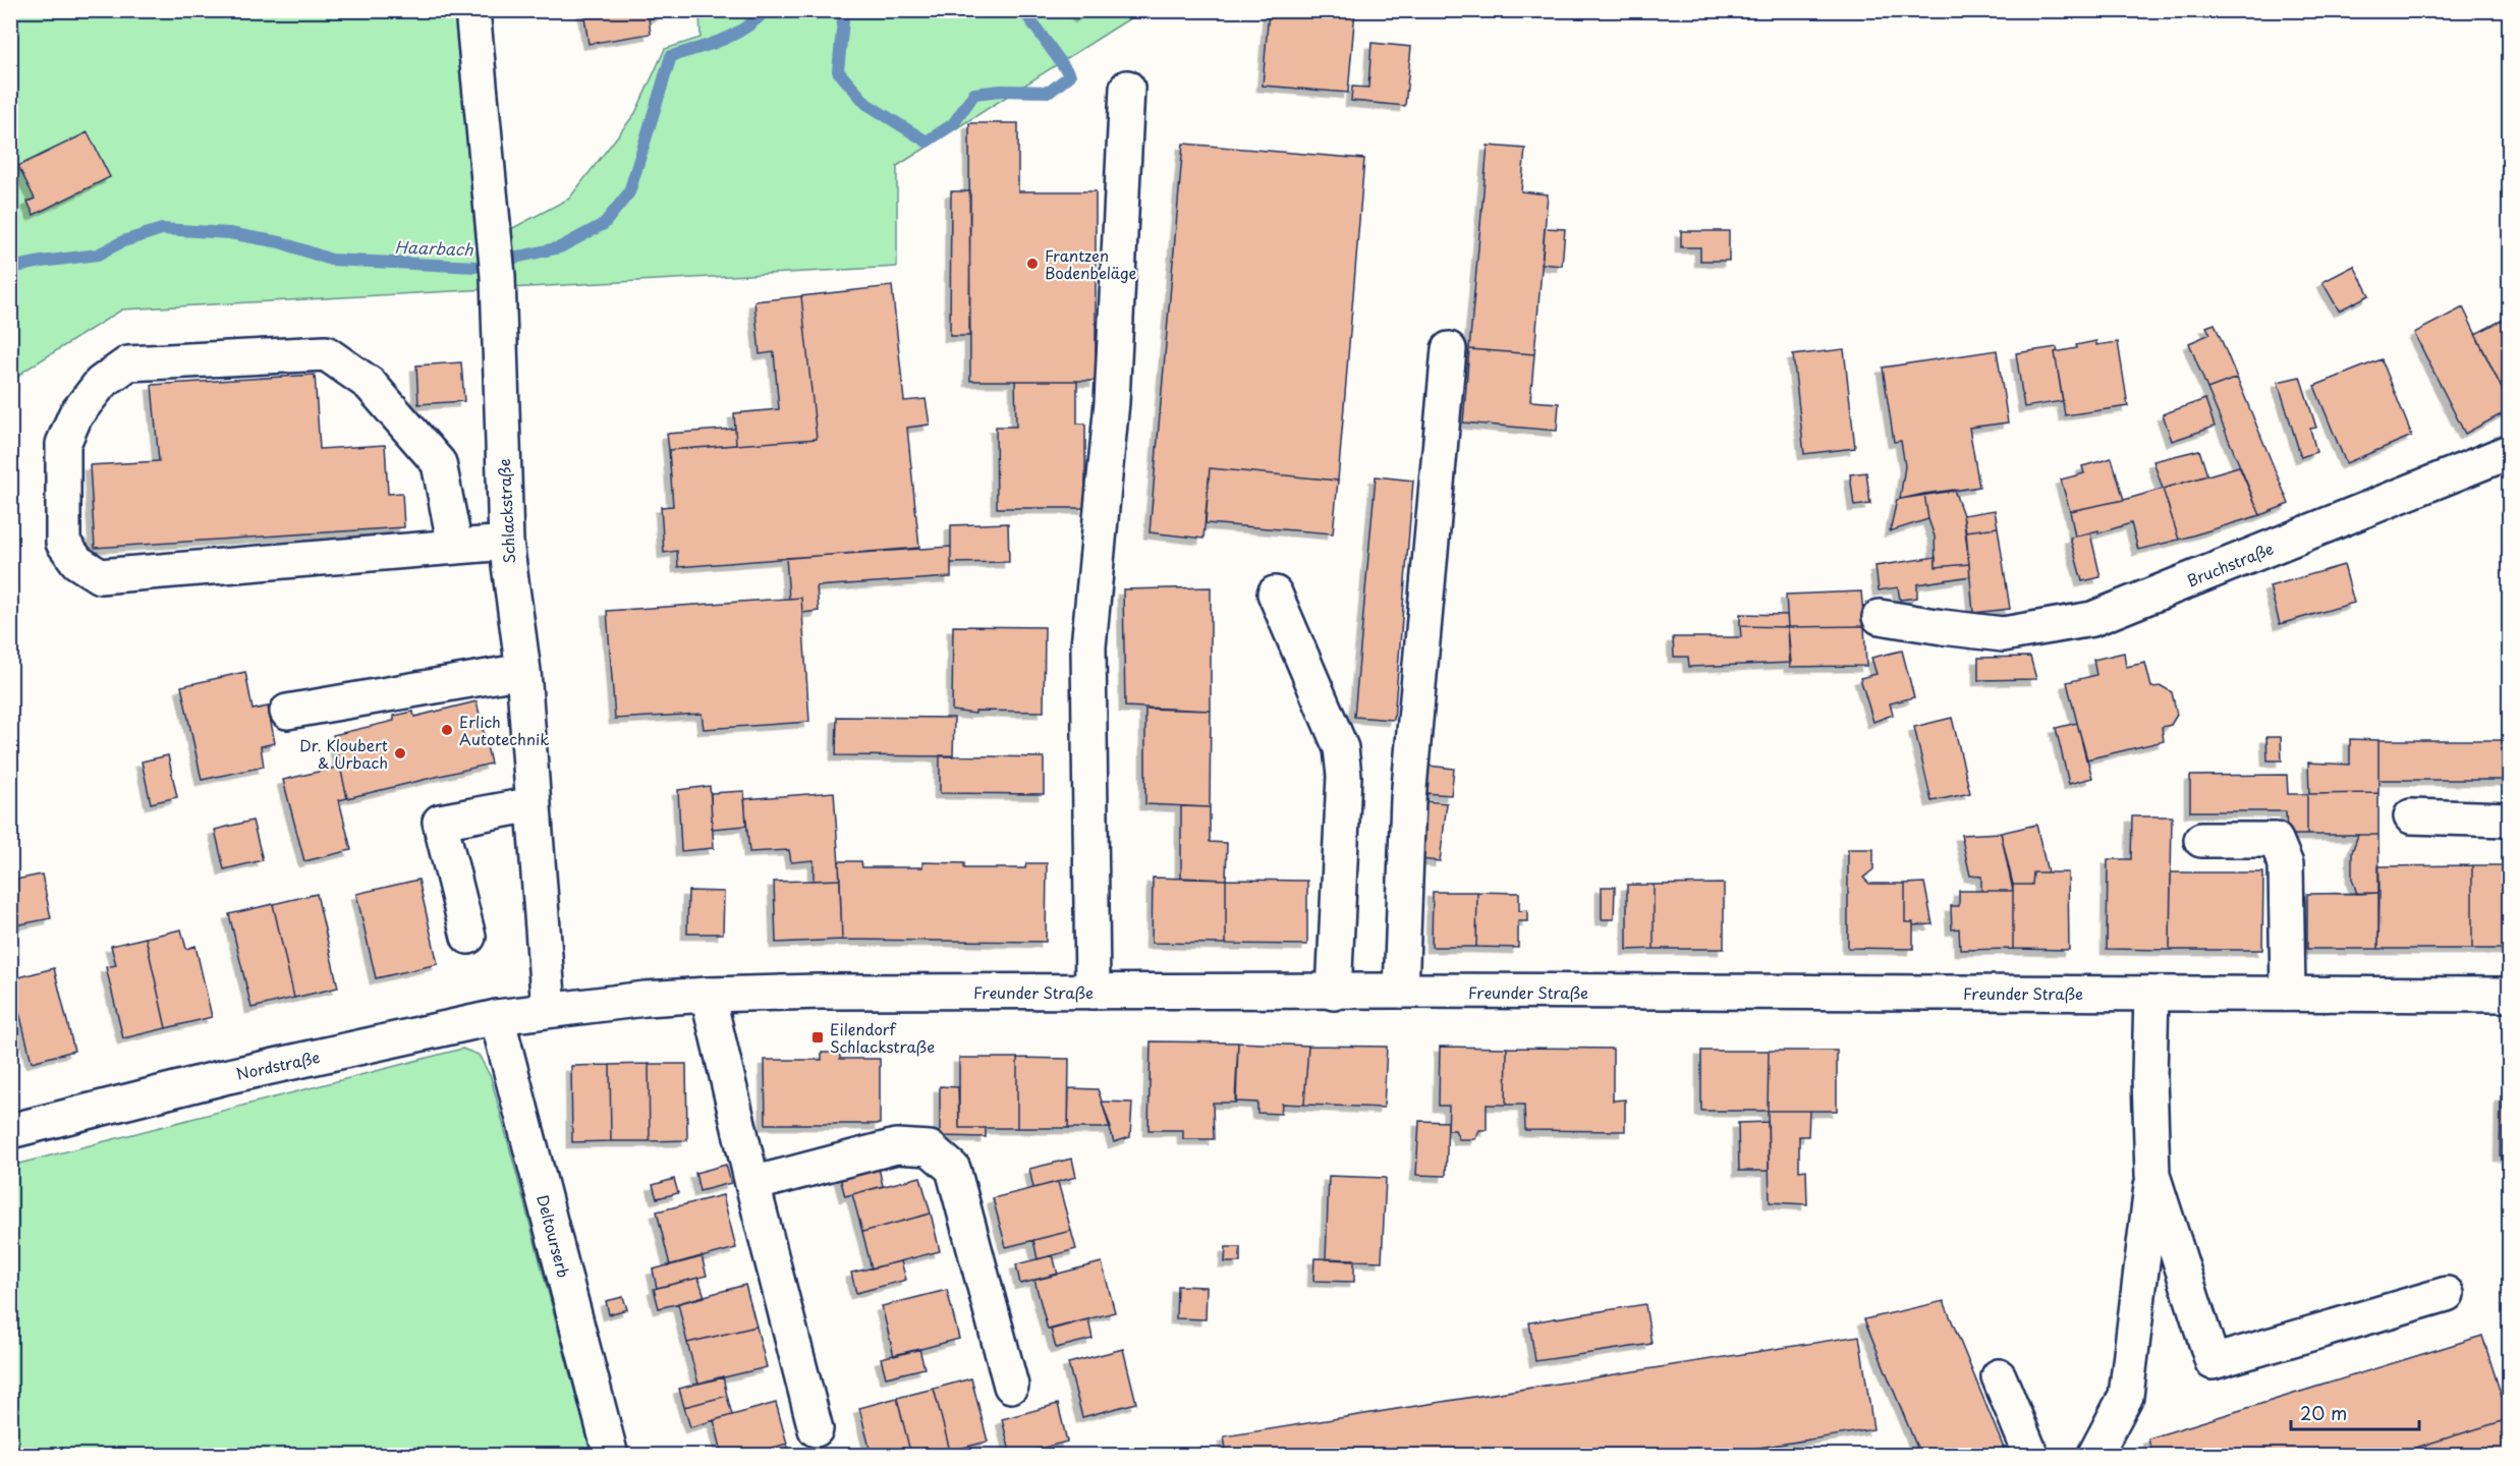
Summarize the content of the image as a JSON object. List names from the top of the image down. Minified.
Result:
{"streets":{"main road":["Schlackstraße","Bruchstraße","Freunder Straße","Nordstraße","Deltourserb"]},"crossings":[["Schlackstraße","Freunder Straße"],["Schlackstraße","Nordstraße"],["Freunder Straße","Nordstraße"],["Nordstraße","Deltourserb"]],"water":["Haarbach"],"places":{"other":["Frantzen Bodenbeläge","Erlich Autotechnik","Dr. Kloubert & Urbach"],"transit":["Eilendorf Schlackstraße"]},"scale_bar":"20 m"}
